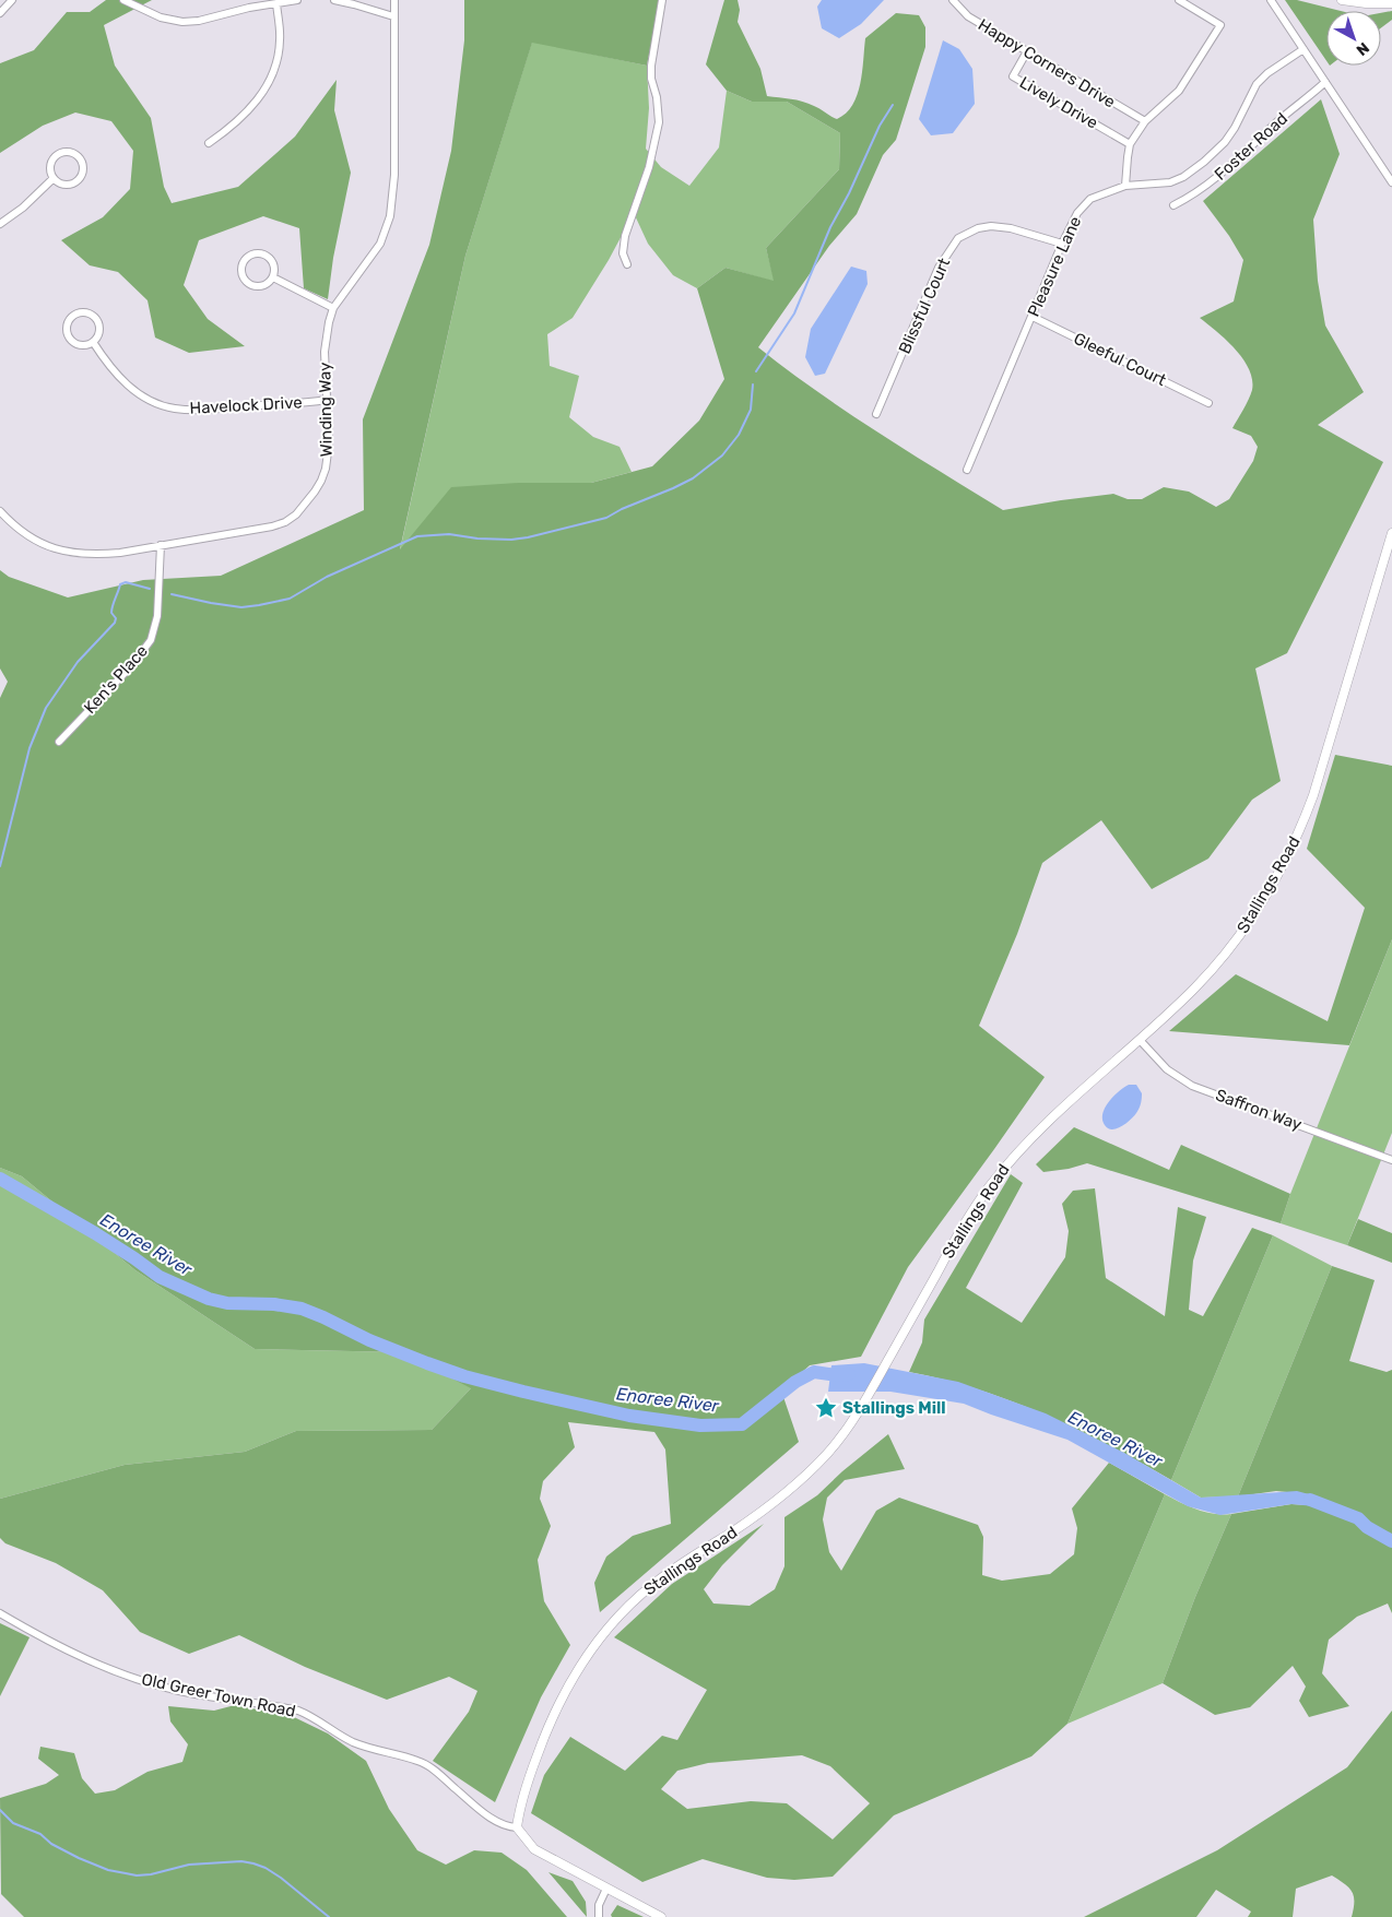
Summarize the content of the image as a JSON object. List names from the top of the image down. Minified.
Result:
{"streets":{"street":["Happy Corners Drive","Lively Drive","Foster Road","Pleasure Lane","Blissful Court","Gleeful Court","Havelock Drive","Winding Way","Ken's Place","Stallings Road","Saffron Way","Old Greer Town Road"]},"crossings":[["Happy Corners Drive","Lively Drive"],["Pleasure Lane","Blissful Court"],["Pleasure Lane","Gleeful Court"],["Havelock Drive","Winding Way"],["Winding Way","Ken's Place"],["Stallings Road","Saffron Way"],["Stallings Road","Old Greer Town Road"]],"water":["Enoree River"],"places":{"place":["Stallings Mill"]},"north":"bottom right"}
